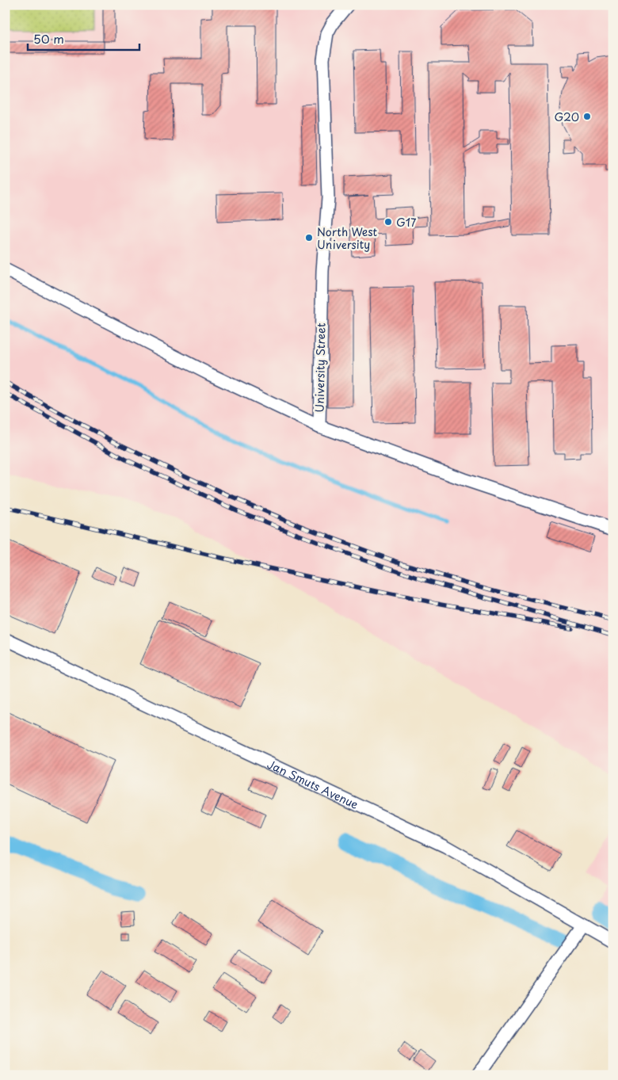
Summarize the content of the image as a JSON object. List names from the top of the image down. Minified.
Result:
{"streets":{"street":["University Street","Jan Smuts Avenue"]},"places":["G20","G17","North West University"],"scale_bar":"50 m"}
